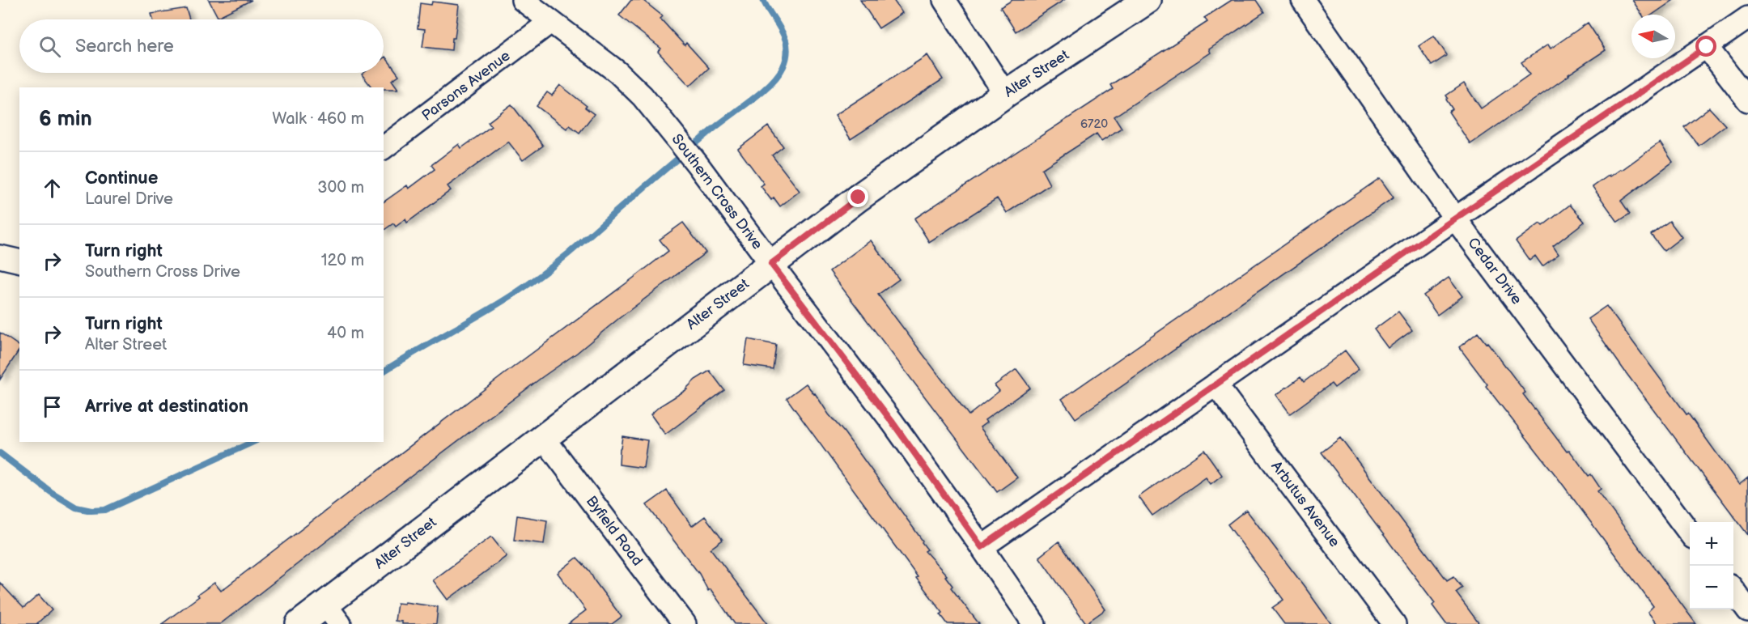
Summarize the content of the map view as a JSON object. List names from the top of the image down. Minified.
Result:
{"streets":{"street":["Alter Street","Parsons Avenue","Southern Cross Drive","Cedar Drive","Arbutus Avenue","Byfield Road"]},"crossings":[["Alter Street","Southern Cross Drive"],["Alter Street","Byfield Road"],["Parsons Avenue","Southern Cross Drive"]],"house_numbers":["6720"],"north":"left","page":{"search":"Search here","heading":["6 min","Walk · 460 m"],"list":[["Continue","Laurel Drive","300 m"],["Turn right","Southern Cross Drive","120 m"],["Turn right","Alter Street","40 m"],"Arrive at destination"],"map_buttons":["+","−"]}}
